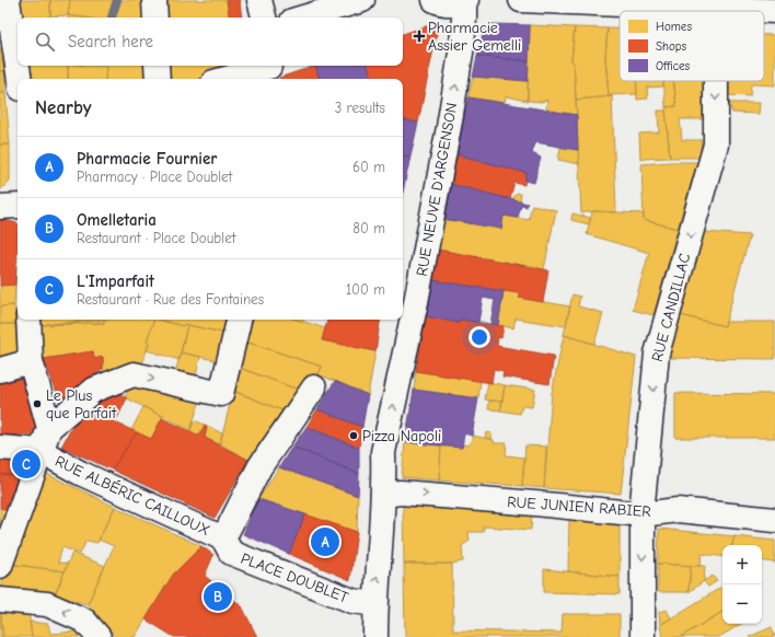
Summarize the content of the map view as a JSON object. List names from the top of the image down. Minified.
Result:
{"streets":{"street":["RUE NEUVE D'ARGENSON","RUE CANDILLAC","RUE ALBÉRIC CAILLOUX","RUE JUNIEN RABIER","PLACE DOUBLET"]},"crossings":[["RUE NEUVE D'ARGENSON","RUE JUNIEN RABIER"],["RUE NEUVE D'ARGENSON","PLACE DOUBLET"],["RUE CANDILLAC","RUE JUNIEN RABIER"],["RUE ALBÉRIC CAILLOUX","PLACE DOUBLET"]],"one_way":["RUE CANDILLAC","RUE JUNIEN RABIER"],"places":{"health":["Pharmacie Assier Gemelli"],"other":["Le Plus que Parfait","Pizza Napoli"]},"legend":["Homes","Shops","Offices"],"page":{"search":"Search here","heading":["Nearby","3 results"],"list":[{"mark":"A","name":"Pharmacie Fournier","note":"Pharmacy · Place Doublet","value":"60 m"},{"mark":"B","name":"Omelletaria","note":"Restaurant · Place Doublet","value":"80 m"},{"mark":"C","name":"L'Imparfait","note":"Restaurant · Rue des Fontaines","value":"100 m"}],"pins":["C","A","B"],"map_buttons":["+","−"]}}
